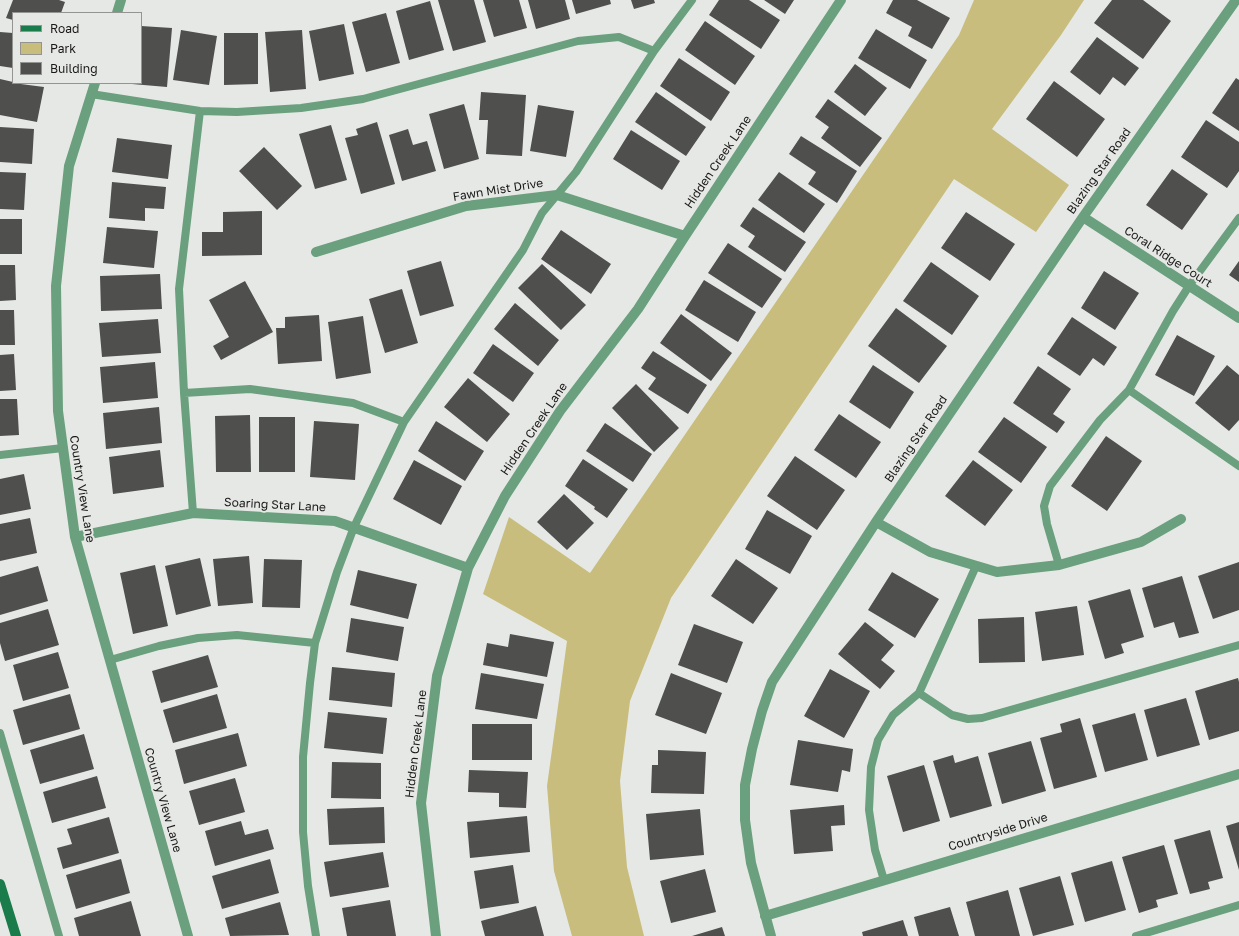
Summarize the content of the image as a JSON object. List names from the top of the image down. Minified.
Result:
{"streets":{"street":["Hidden Creek Lane","Blazing Star Road","Fawn Mist Drive","Coral Ridge Court","Country View Lane","Soaring Star Lane","Countryside Drive"]},"crossings":[["Hidden Creek Lane","Fawn Mist Drive"],["Hidden Creek Lane","Soaring Star Lane"],["Blazing Star Road","Coral Ridge Court"],["Blazing Star Road","Countryside Drive"],["Country View Lane","Soaring Star Lane"]],"legend":["Road","Park","Building"]}
